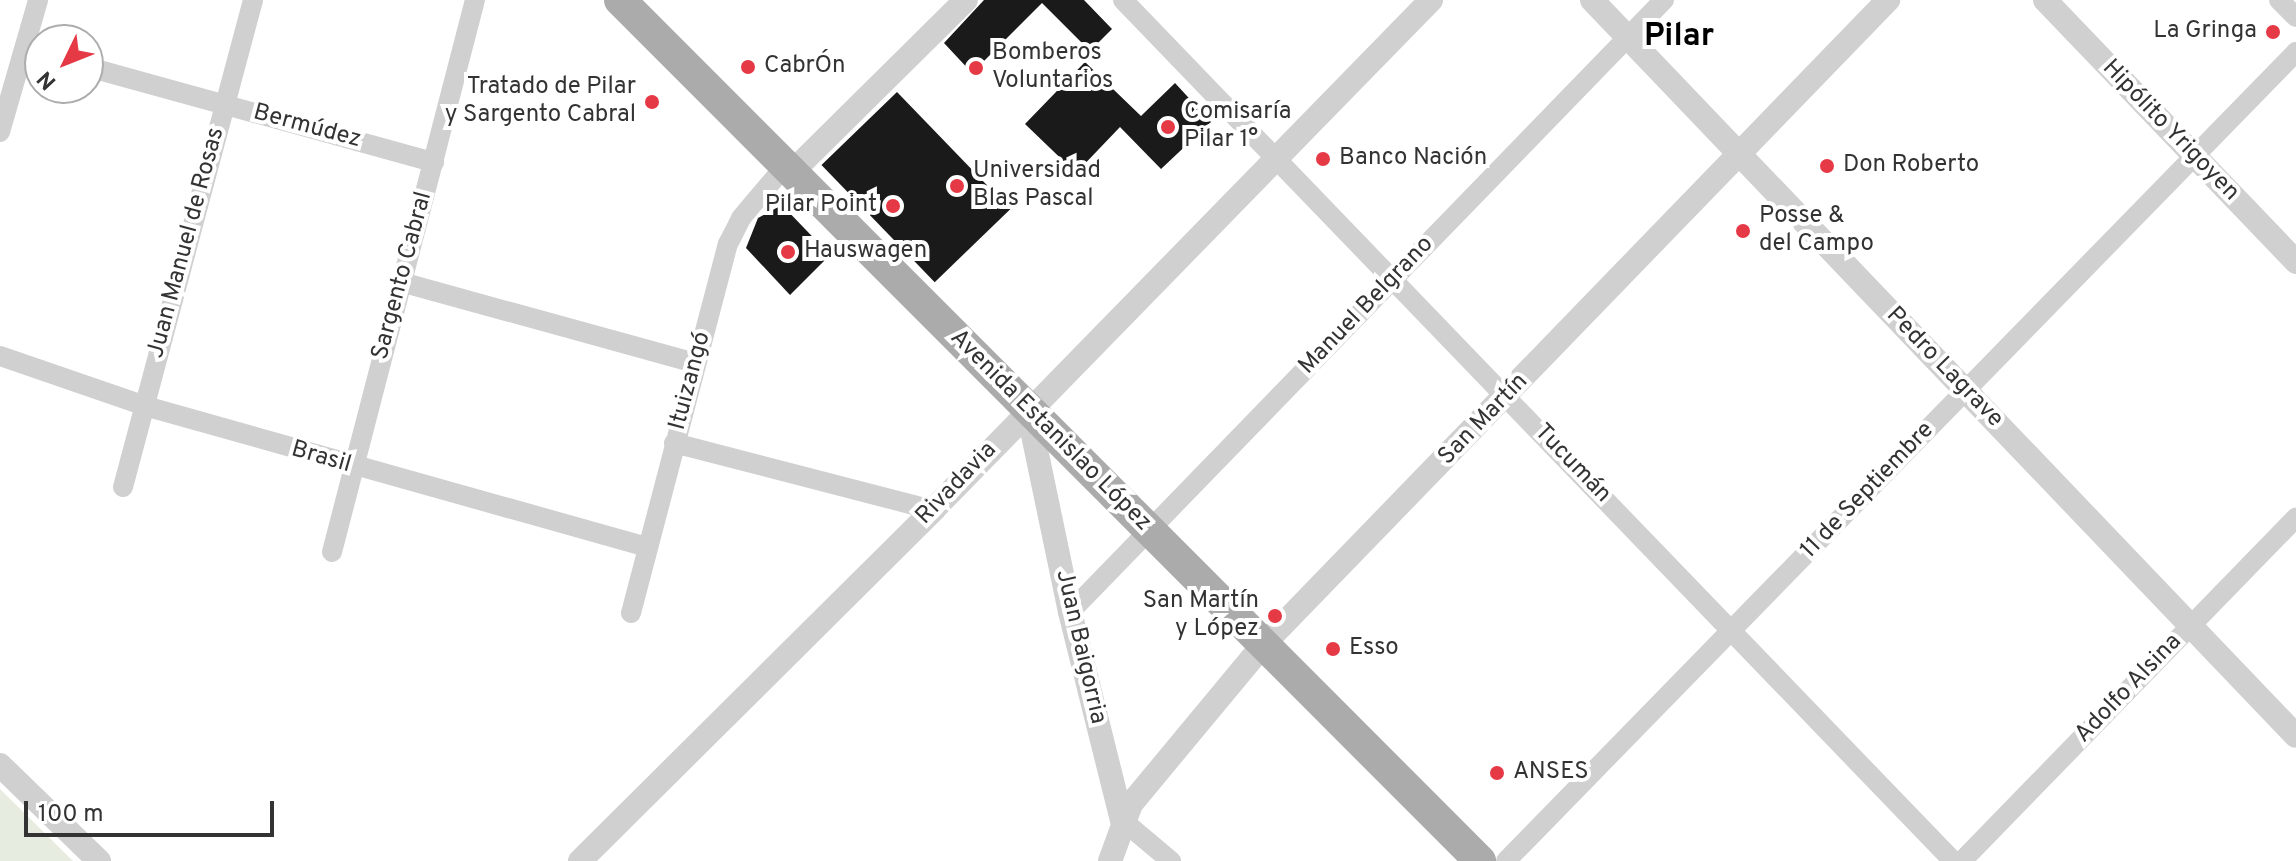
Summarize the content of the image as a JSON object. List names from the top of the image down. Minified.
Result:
{"streets":{"main road":["Avenida Estanislao López"],"street":["Bermúdez","Hipólito Yrigoyen","Juan Manuel de Rosas","Sargento Cabral","Manuel Belgrano","Pedro Lagrave","Ituizangó","San Martín","Brasil","Tucumán","Rivadavia","11 de Septiembre","Juan Baigorria","Adolfo Alsina"]},"crossings":[["Bermúdez","Juan Manuel de Rosas"],["Bermúdez","Sargento Cabral"],["Hipólito Yrigoyen","11 de Septiembre"],["Juan Manuel de Rosas","Brasil"],["Sargento Cabral","Brasil"],["Manuel Belgrano","Pedro Lagrave"],["Manuel Belgrano","Avenida Estanislao López"],["Manuel Belgrano","Tucumán"],["Manuel Belgrano","Juan Baigorria"],["Pedro Lagrave","San Martín"],["Pedro Lagrave","11 de Septiembre"],["Pedro Lagrave","Adolfo Alsina"],["Ituizangó","Avenida Estanislao López"],["Ituizangó","Brasil"],["San Martín","Avenida Estanislao López"],["San Martín","Tucumán"],["San Martín","Juan Baigorria"],["Avenida Estanislao López","Rivadavia"],["Avenida Estanislao López","Juan Baigorria"],["Tucumán","Rivadavia"],["Tucumán","11 de Septiembre"],["Rivadavia","Juan Baigorria"]],"districts":["Pilar"],"places":["La Gringa","CabrÓn","Bomberos Voluntarios","Tratado de Pilar y Sargento Cabral","Comisaría Pilar 1°","Banco Nación","Don Roberto","Universidad Blas Pascal","Pilar Point","Posse & del Campo","Hauswagen","San Martín y López","Esso","ANSES"],"scale_bar":"100 m","north":"bottom left"}
